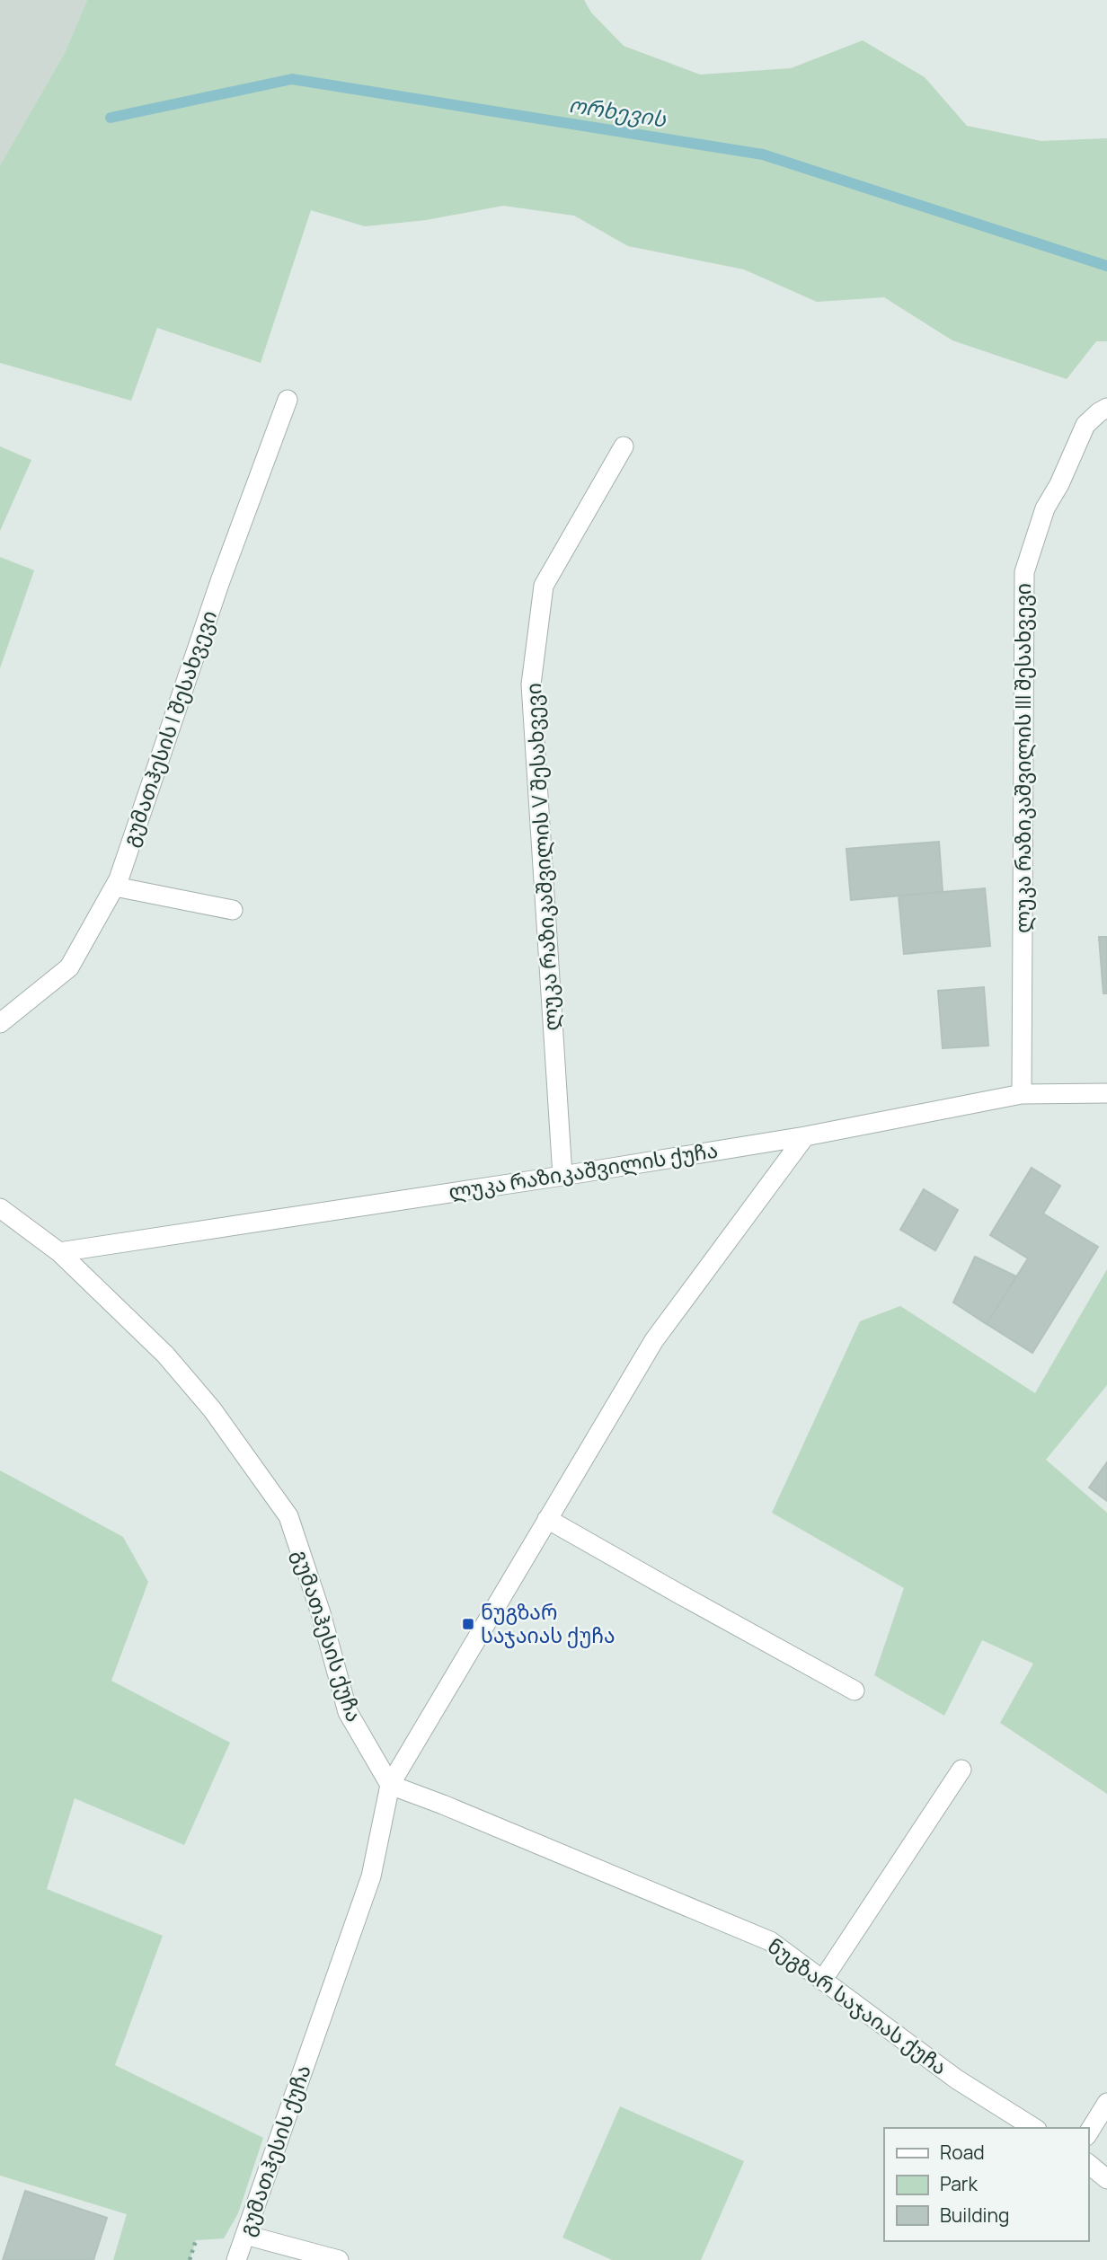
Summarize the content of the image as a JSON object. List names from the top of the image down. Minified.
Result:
{"streets":{"street":["გუმათჰესის I შესახვევი","ლუკა რაზიკაშვილის III შესახვევი","ლუკა რაზიკაშვილის V შესახვევი","ლუკა რაზიკაშვილის ქუჩა","გუმათჰესის ქუჩა","ნუგზარ საჯაიას ქუჩა"]},"crossings":[["ლუკა რაზიკაშვილის III შესახვევი","ლუკა რაზიკაშვილის ქუჩა"],["ლუკა რაზიკაშვილის V შესახვევი","ლუკა რაზიკაშვილის ქუჩა"],["ლუკა რაზიკაშვილის ქუჩა","გუმათჰესის ქუჩა"],["გუმათჰესის ქუჩა","ნუგზარ საჯაიას ქუჩა"]],"water":["ორხევის"],"places":{"transit":["ნუგზარ საჯაიას ქუჩა"]},"legend":["Road","Park","Building"]}
